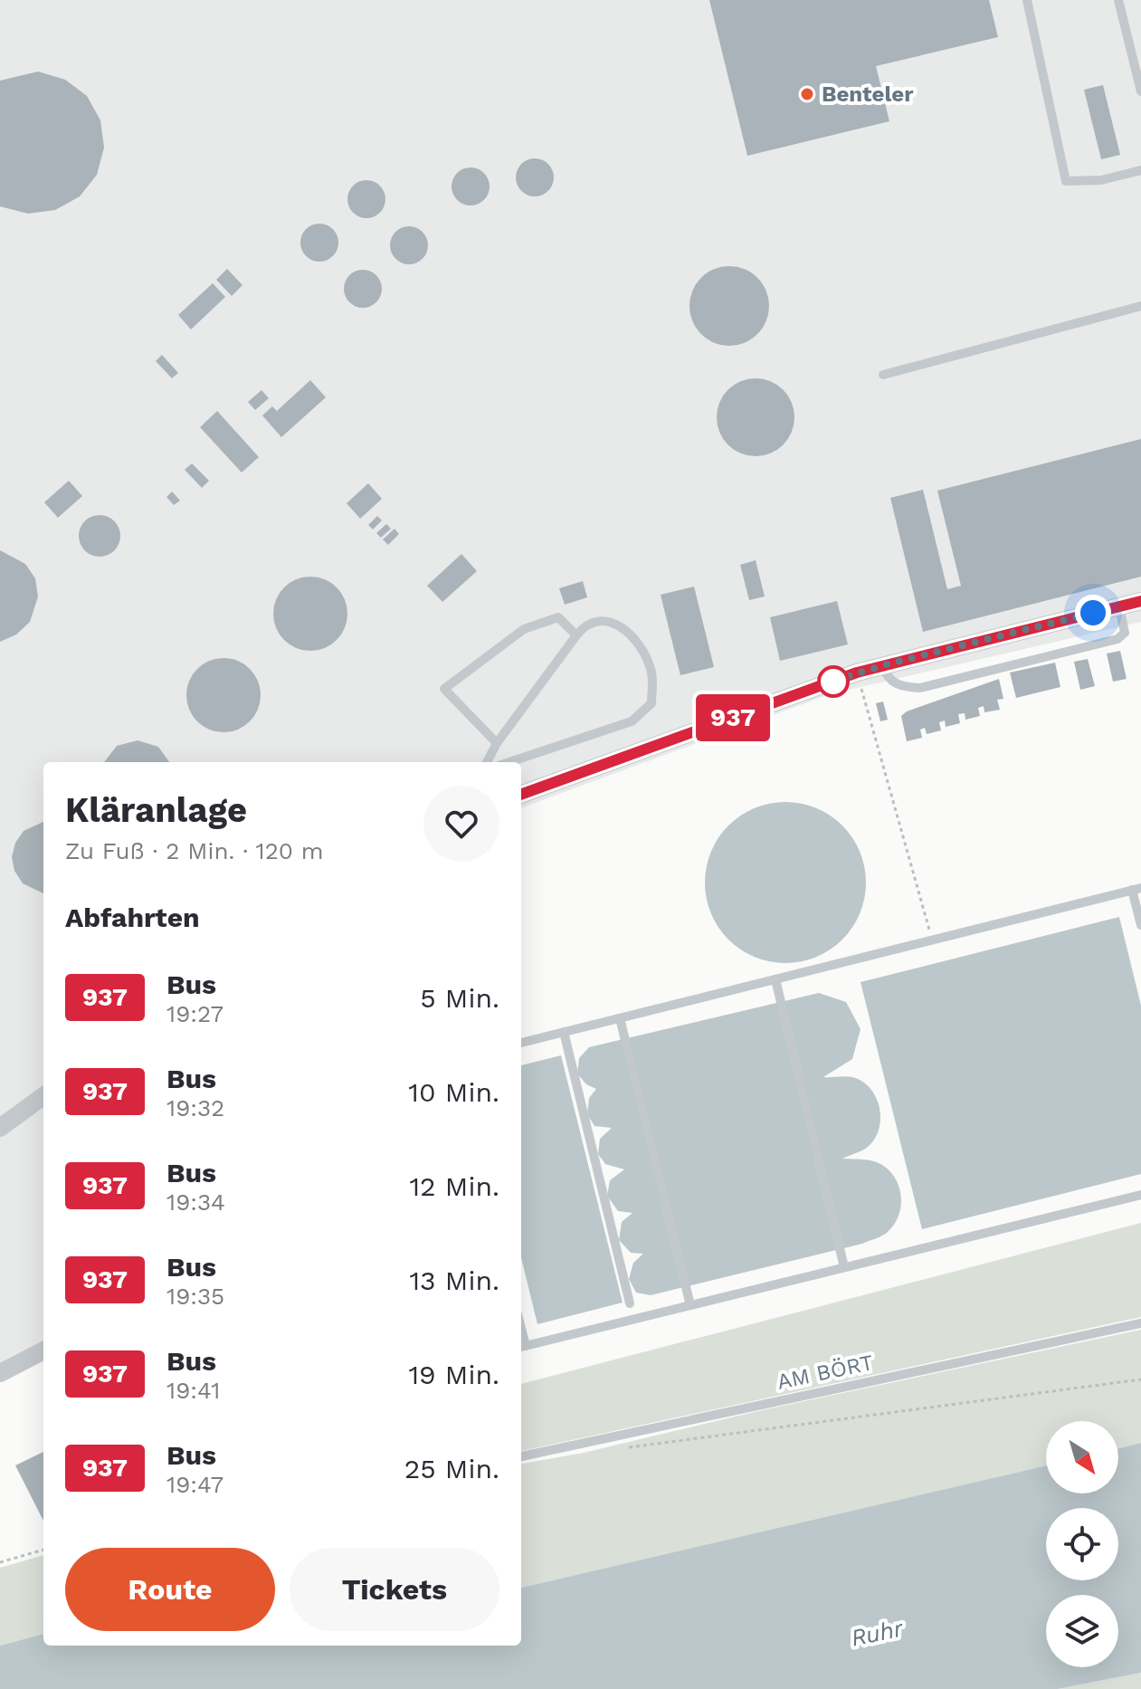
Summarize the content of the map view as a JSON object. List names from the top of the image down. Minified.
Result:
{"streets":{"lane":["AM BÖRT"]},"water":["Ruhr"],"places":["Benteler"],"lines":["bus line 937"],"north":"bottom right","page":{"on_map":"937","heading":[["Kläranlage","Zu Fuß · 2 Min. · 120 m"],"Abfahrten"],"list":[{"mark":"937","name":"Bus","note":"19:27","value":"5 Min."},{"mark":"937","name":"Bus","note":"19:32","value":"10 Min."},{"mark":"937","name":"Bus","note":"19:34","value":"12 Min."},{"mark":"937","name":"Bus","note":"19:35","value":"13 Min."},{"mark":"937","name":"Bus","note":"19:41","value":"19 Min."},{"mark":"937","name":"Bus","note":"19:47","value":"25 Min."}],"buttons":["Route","Tickets"]}}
